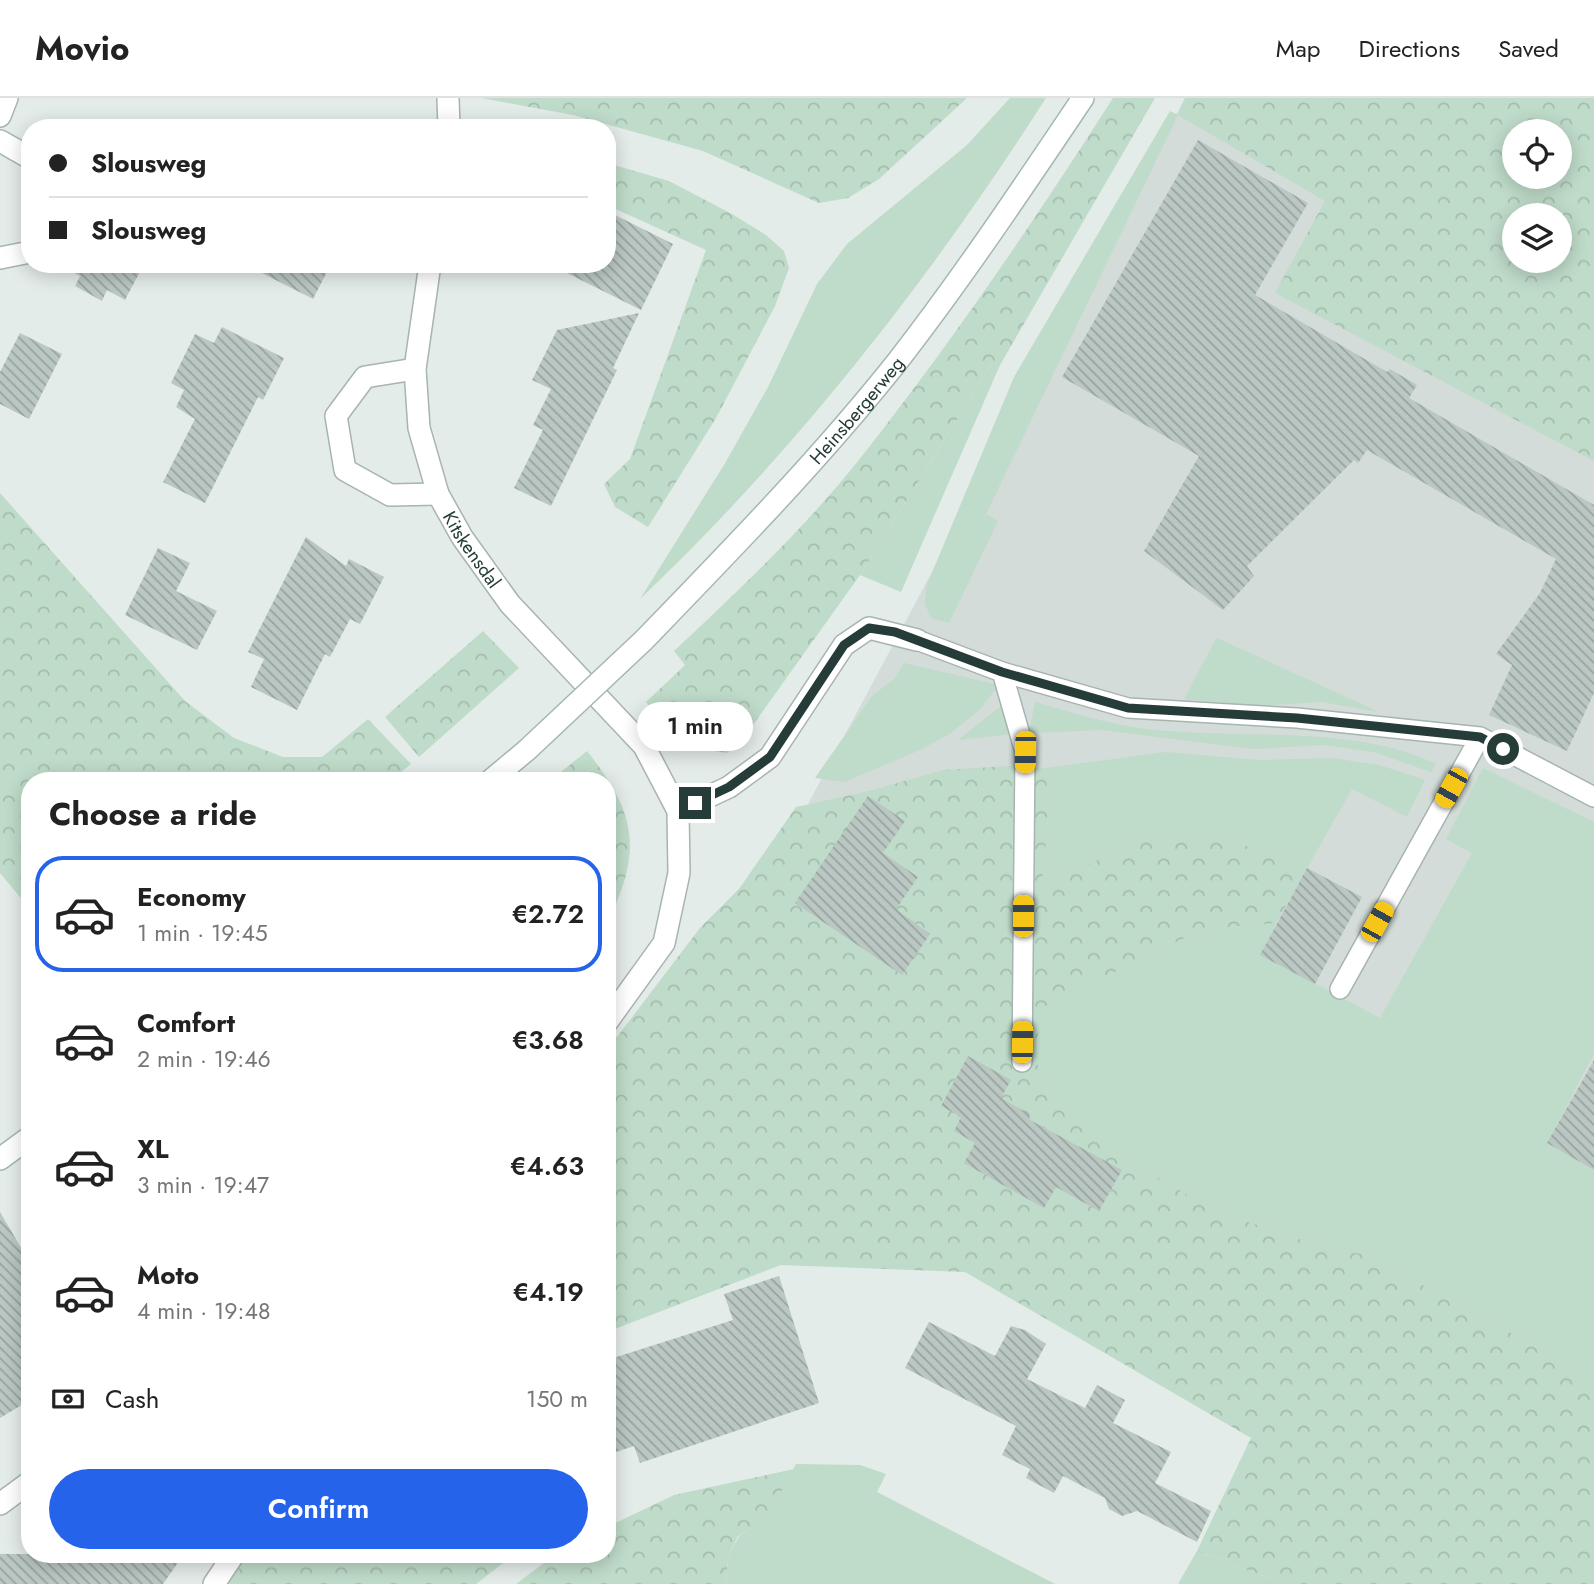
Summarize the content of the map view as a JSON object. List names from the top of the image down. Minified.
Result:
{"streets":{"street":["Heinsbergerweg","Kitskensdal"]},"page":{"header":"Movio","nav":["Map","Directions","Saved"],"banner":["Slousweg","Slousweg"],"bubble":"1 min","heading":"Choose a ride","list":[{"name":"Economy","note":"1 min · 19:45","value":"€2.72"},{"name":"Comfort","note":"2 min · 19:46","value":"€3.68"},{"name":"XL","note":"3 min · 19:47","value":"€4.63"},{"name":"Moto","note":"4 min · 19:48","value":"€4.19"}],"pay":["Cash","150 m"],"buttons":"Confirm"}}
